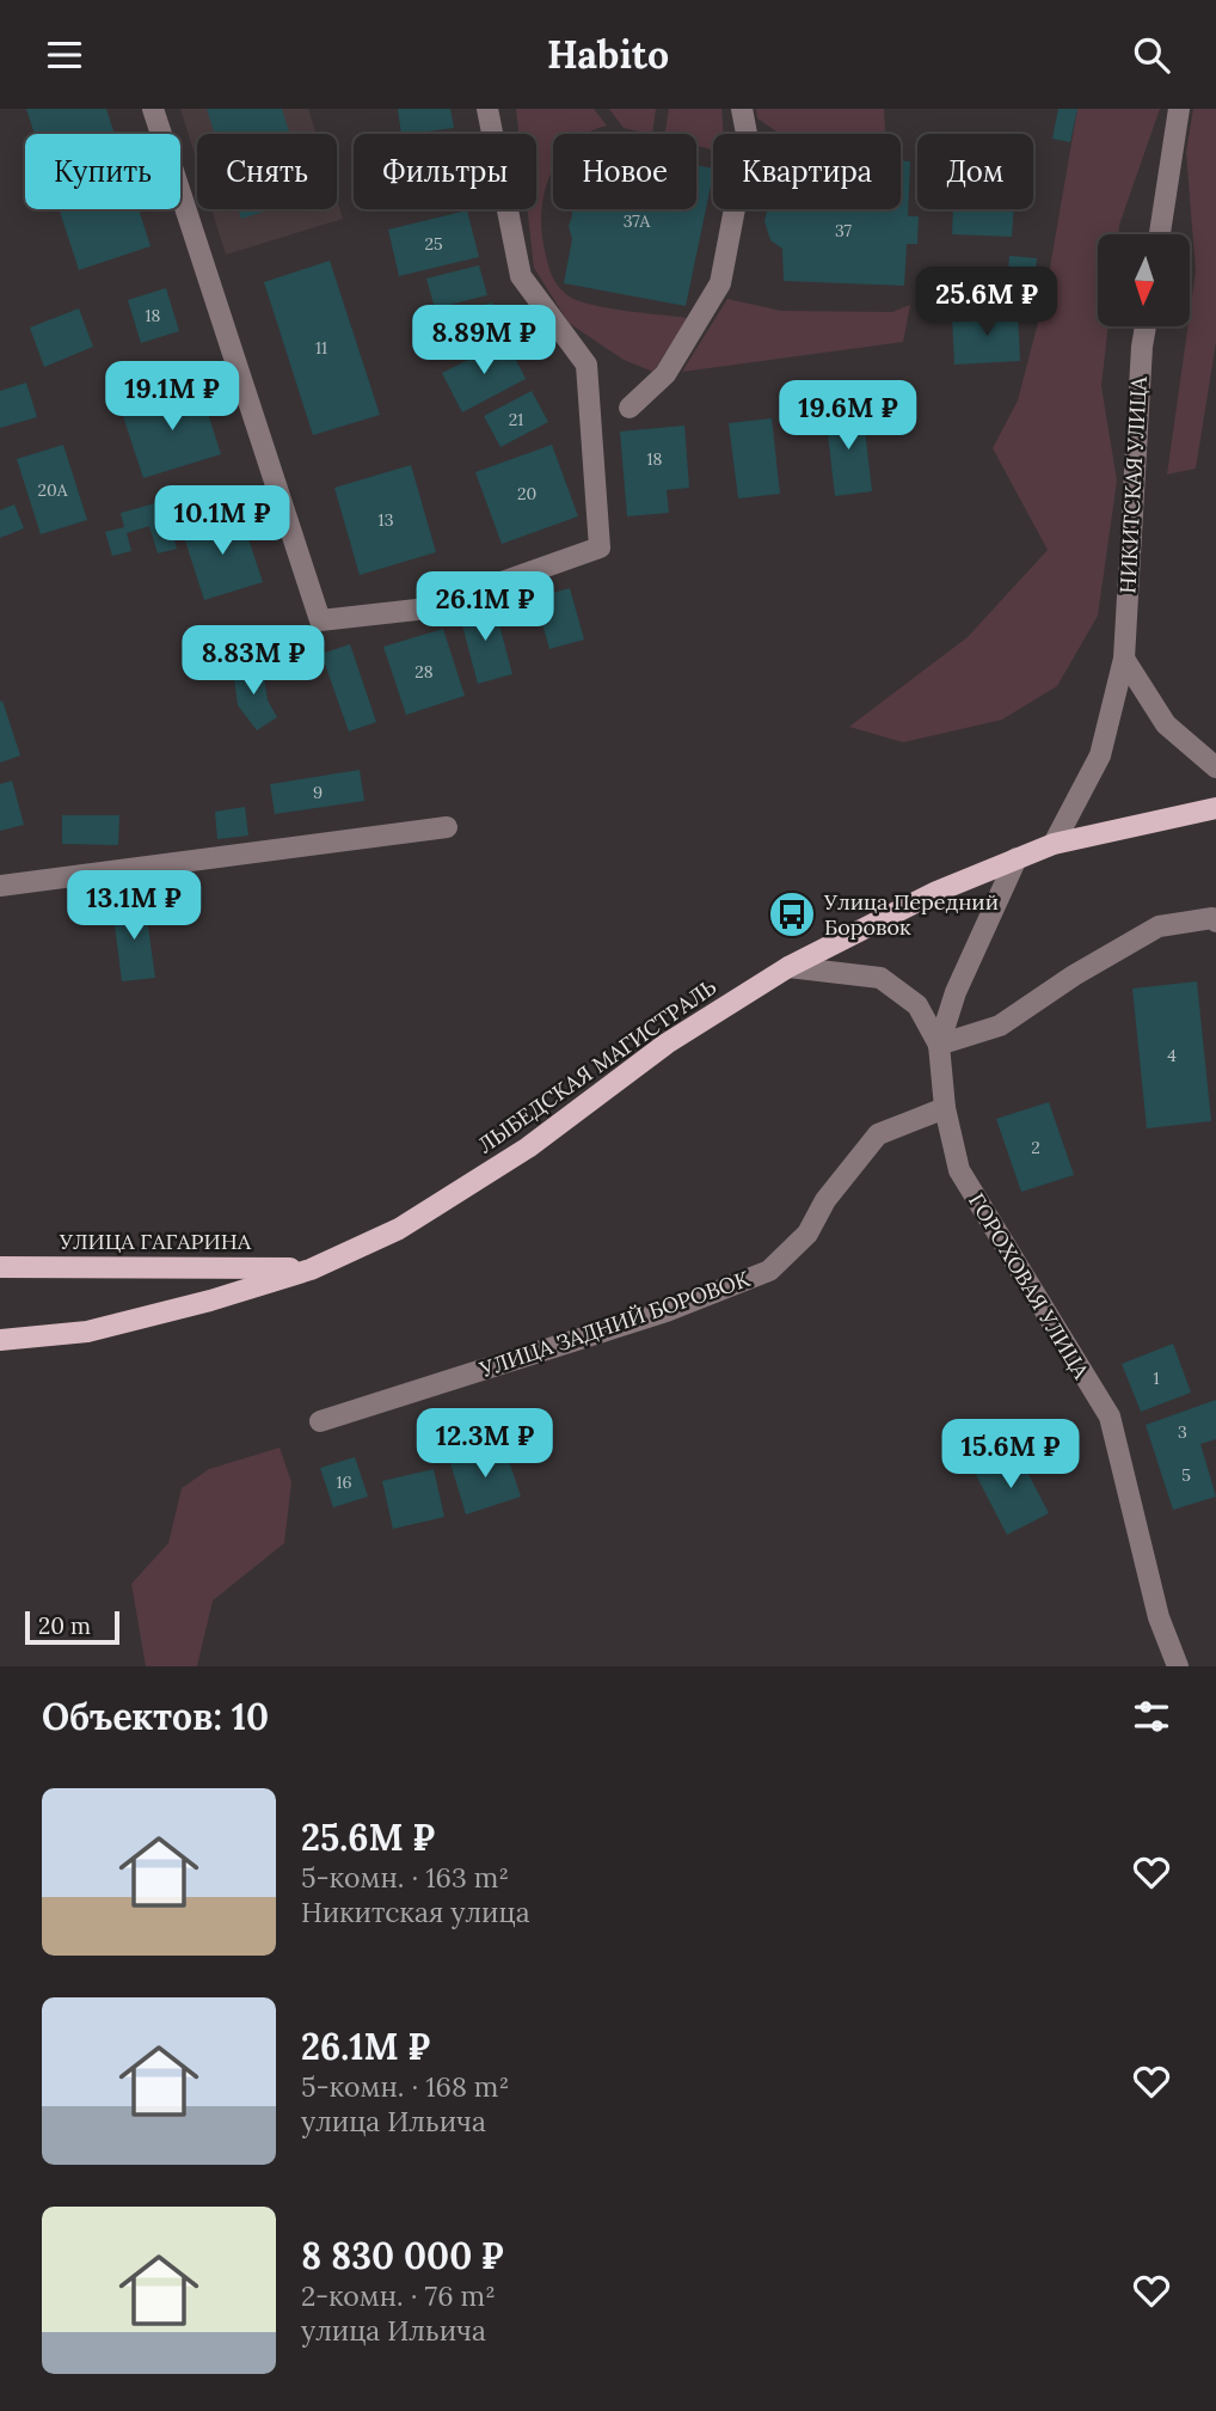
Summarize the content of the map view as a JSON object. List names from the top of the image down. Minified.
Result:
{"streets":{"main road":["ЛЫБЕДСКАЯ МАГИСТРАЛЬ","УЛИЦА ГАГАРИНА"],"street":["НИКИТСКАЯ УЛИЦА","ГОРОХОВАЯ УЛИЦА","УЛИЦА ЗАДНИЙ БОРОВОК"]},"crossings":[["НИКИТСКАЯ УЛИЦА","ЛЫБЕДСКАЯ МАГИСТРАЛЬ"],["ЛЫБЕДСКАЯ МАГИСТРАЛЬ","УЛИЦА ГАГАРИНА"],["ЛЫБЕДСКАЯ МАГИСТРАЛЬ","ГОРОХОВАЯ УЛИЦА"],["ГОРОХОВАЯ УЛИЦА","УЛИЦА ЗАДНИЙ БОРОВОК"]],"places":{"bus stop":["Улица Передний Боровок"]},"house_numbers":["37А","37","25","18","11","21","18","20А","20","13","28","9","4","2","1","3","5","16"],"scale_bar":"20 m","north":"bottom","page":{"header":"Habito","chip":["Купить","Снять","Фильтры","Новое","Квартира","Дом"],"price":["25.6M ₽","8.89M ₽","19.1M ₽","19.6M ₽","10.1M ₽","26.1M ₽","8.83M ₽","13.1M ₽","12.3M ₽","15.6M ₽"],"scale":"20 m","heading":"Объектов: 10","list":[{"name":"25.6M ₽","note":"5-комн. · 163 m² · Никитская улица"},{"name":"26.1M ₽","note":"5-комн. · 168 m² · улица Ильича"},{"name":"8 830 000 ₽","note":"2-комн. · 76 m² · улица Ильича"}]}}
